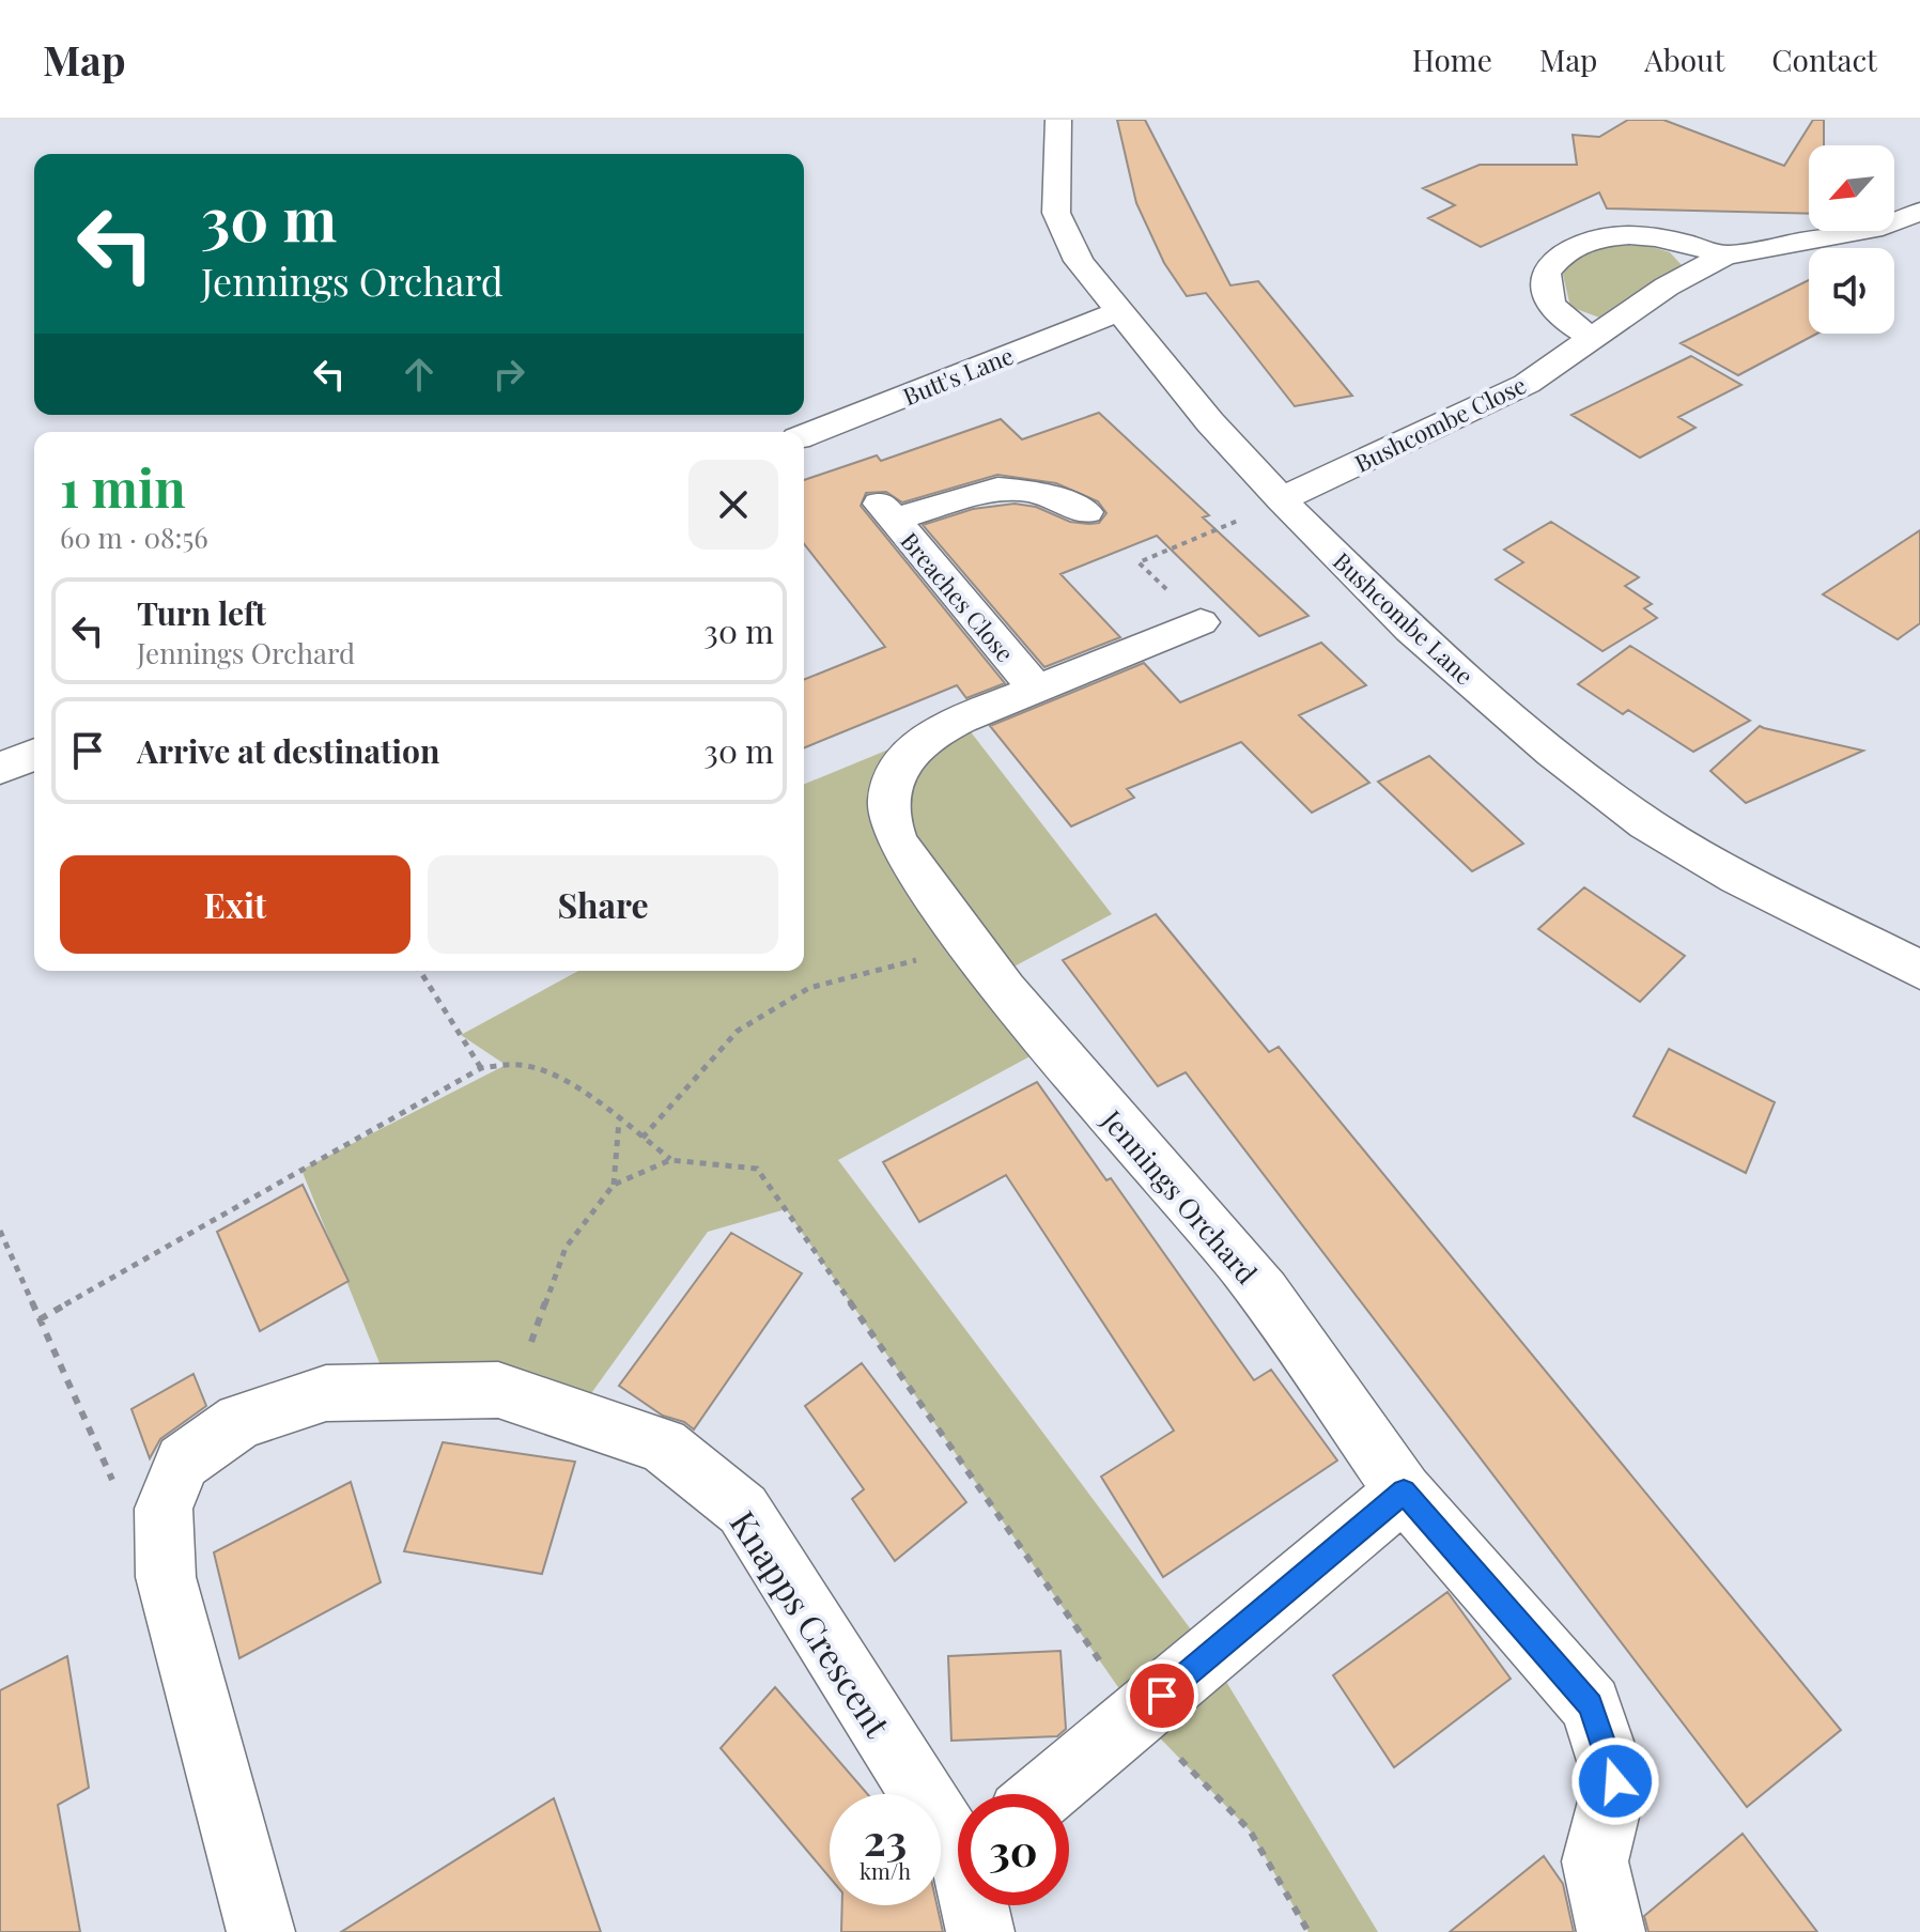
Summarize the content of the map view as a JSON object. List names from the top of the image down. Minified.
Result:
{"streets":{"street":["Butt's Lane","Bushcombe Close","Breaches Close","Bushcombe Lane","Jennings Orchard","Knapps Crescent"]},"crossings":[["Butt's Lane","Bushcombe Lane"],["Bushcombe Close","Bushcombe Lane"],["Breaches Close","Jennings Orchard"]],"north":"bottom left","page":{"header":"Map","nav":["Home","Map","About","Contact"],"turn":["30 m","Jennings Orchard"],"heading":["1 min","60 m · 08:56"],"list":[{"name":"Turn left","note":"Jennings Orchard","value":"30 m"},{"name":"Arrive at destination","value":"30 m"}],"buttons":["Exit","Share"],"speed":"23 km/h","limit":"30"}}
